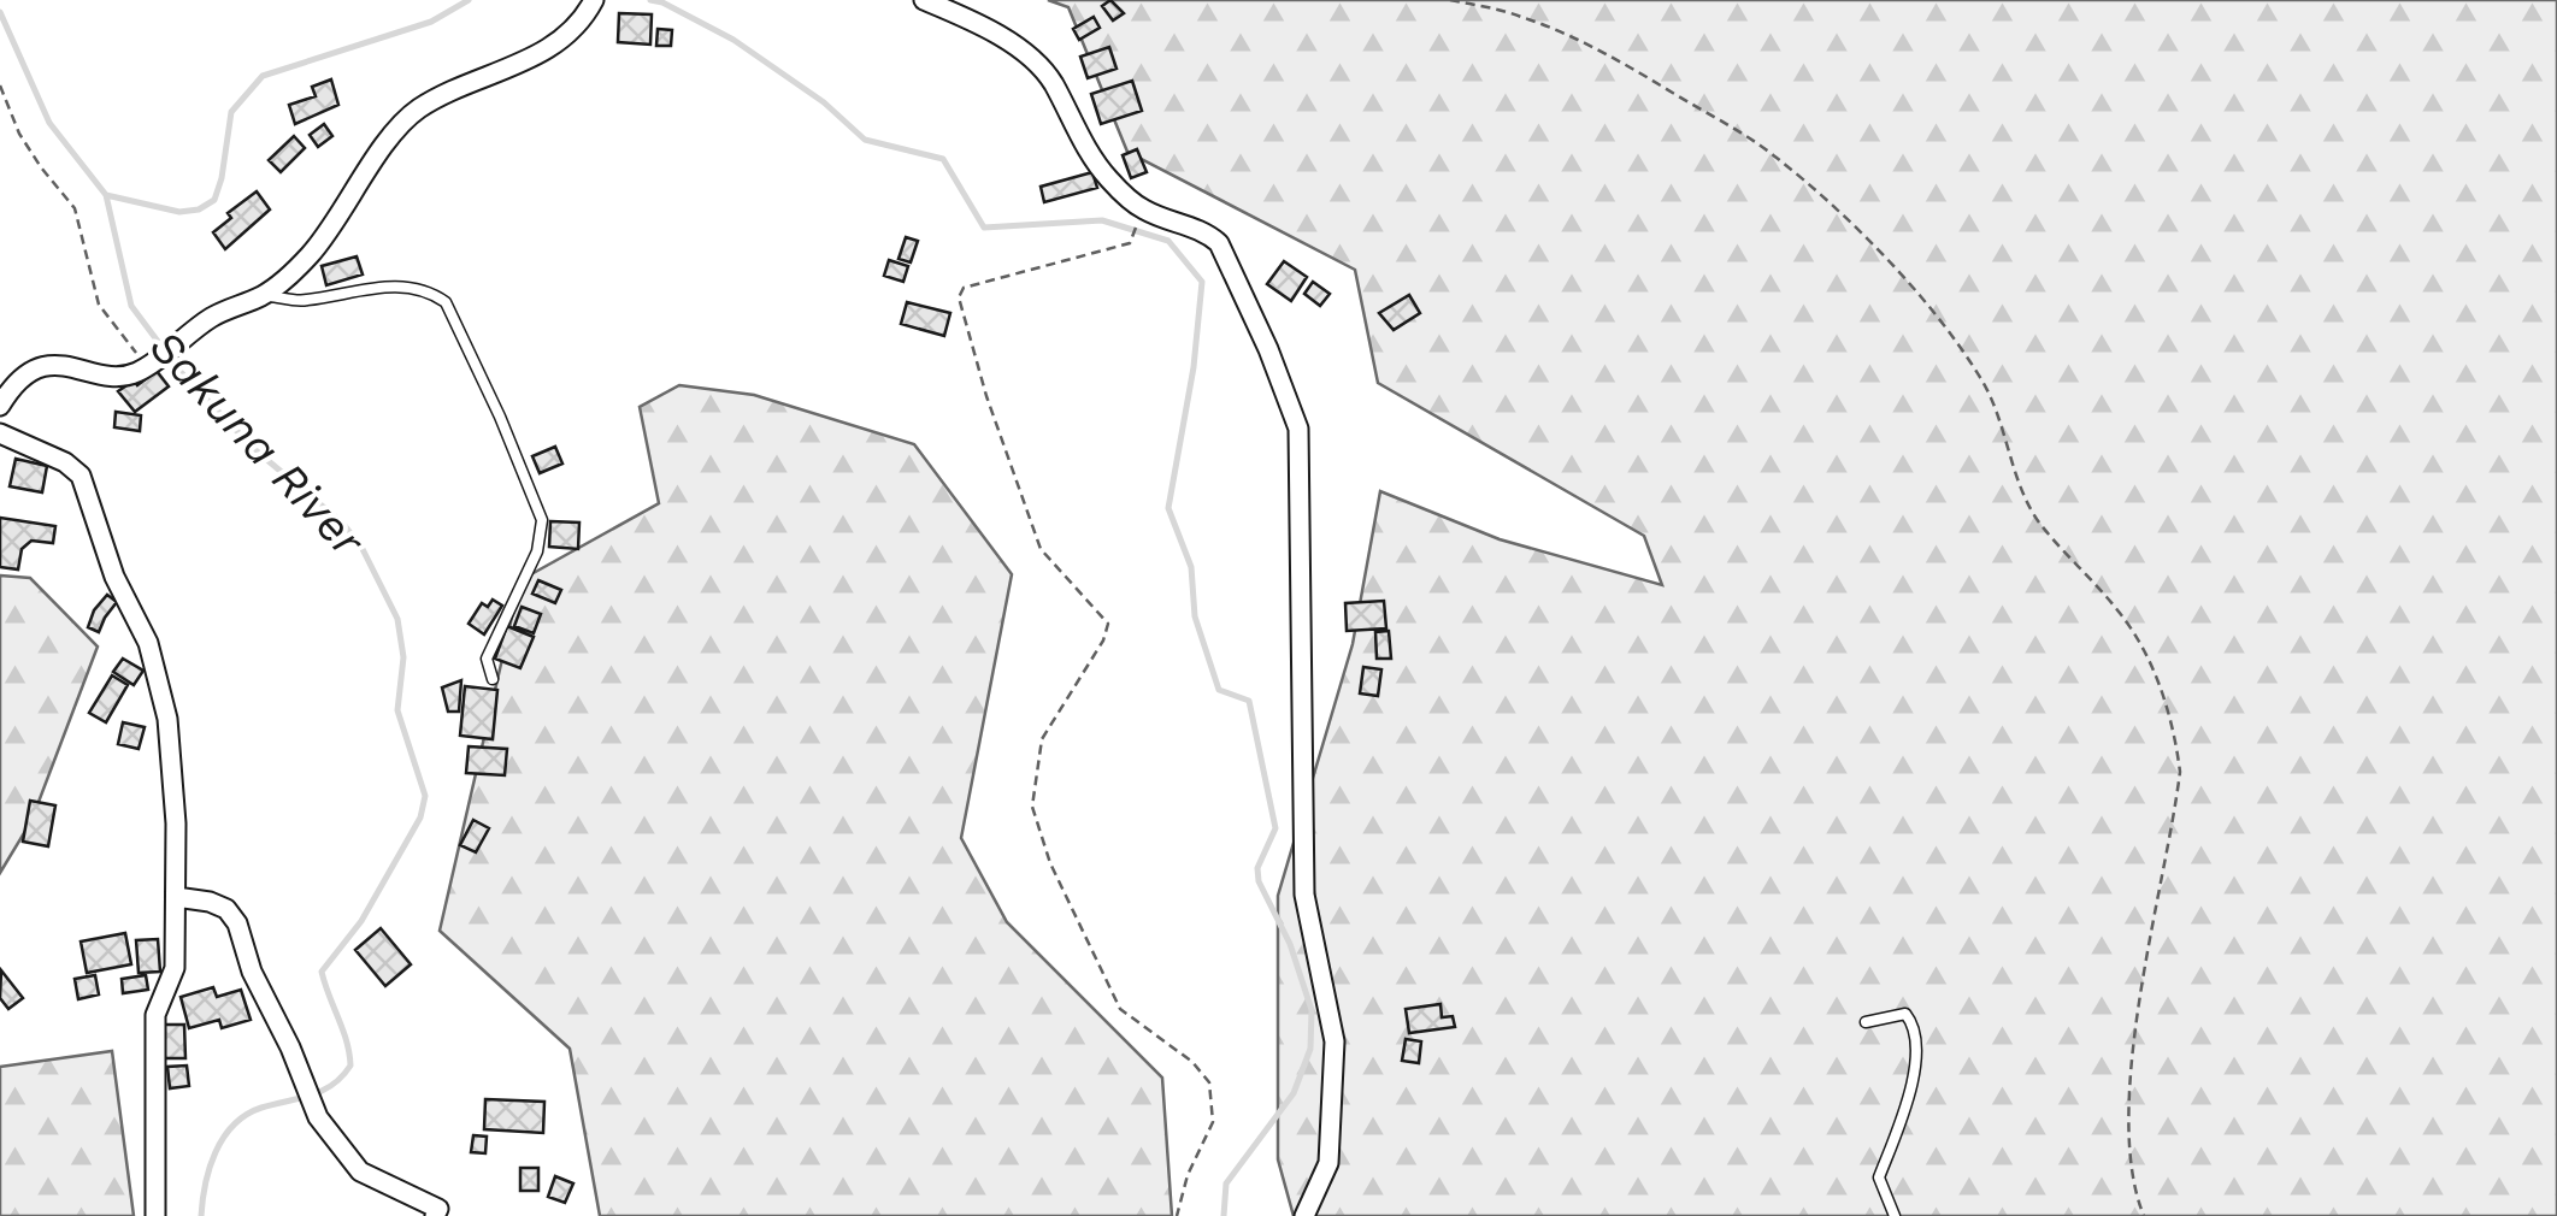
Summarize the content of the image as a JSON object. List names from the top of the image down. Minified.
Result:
{"water":["Sakuna River"]}
